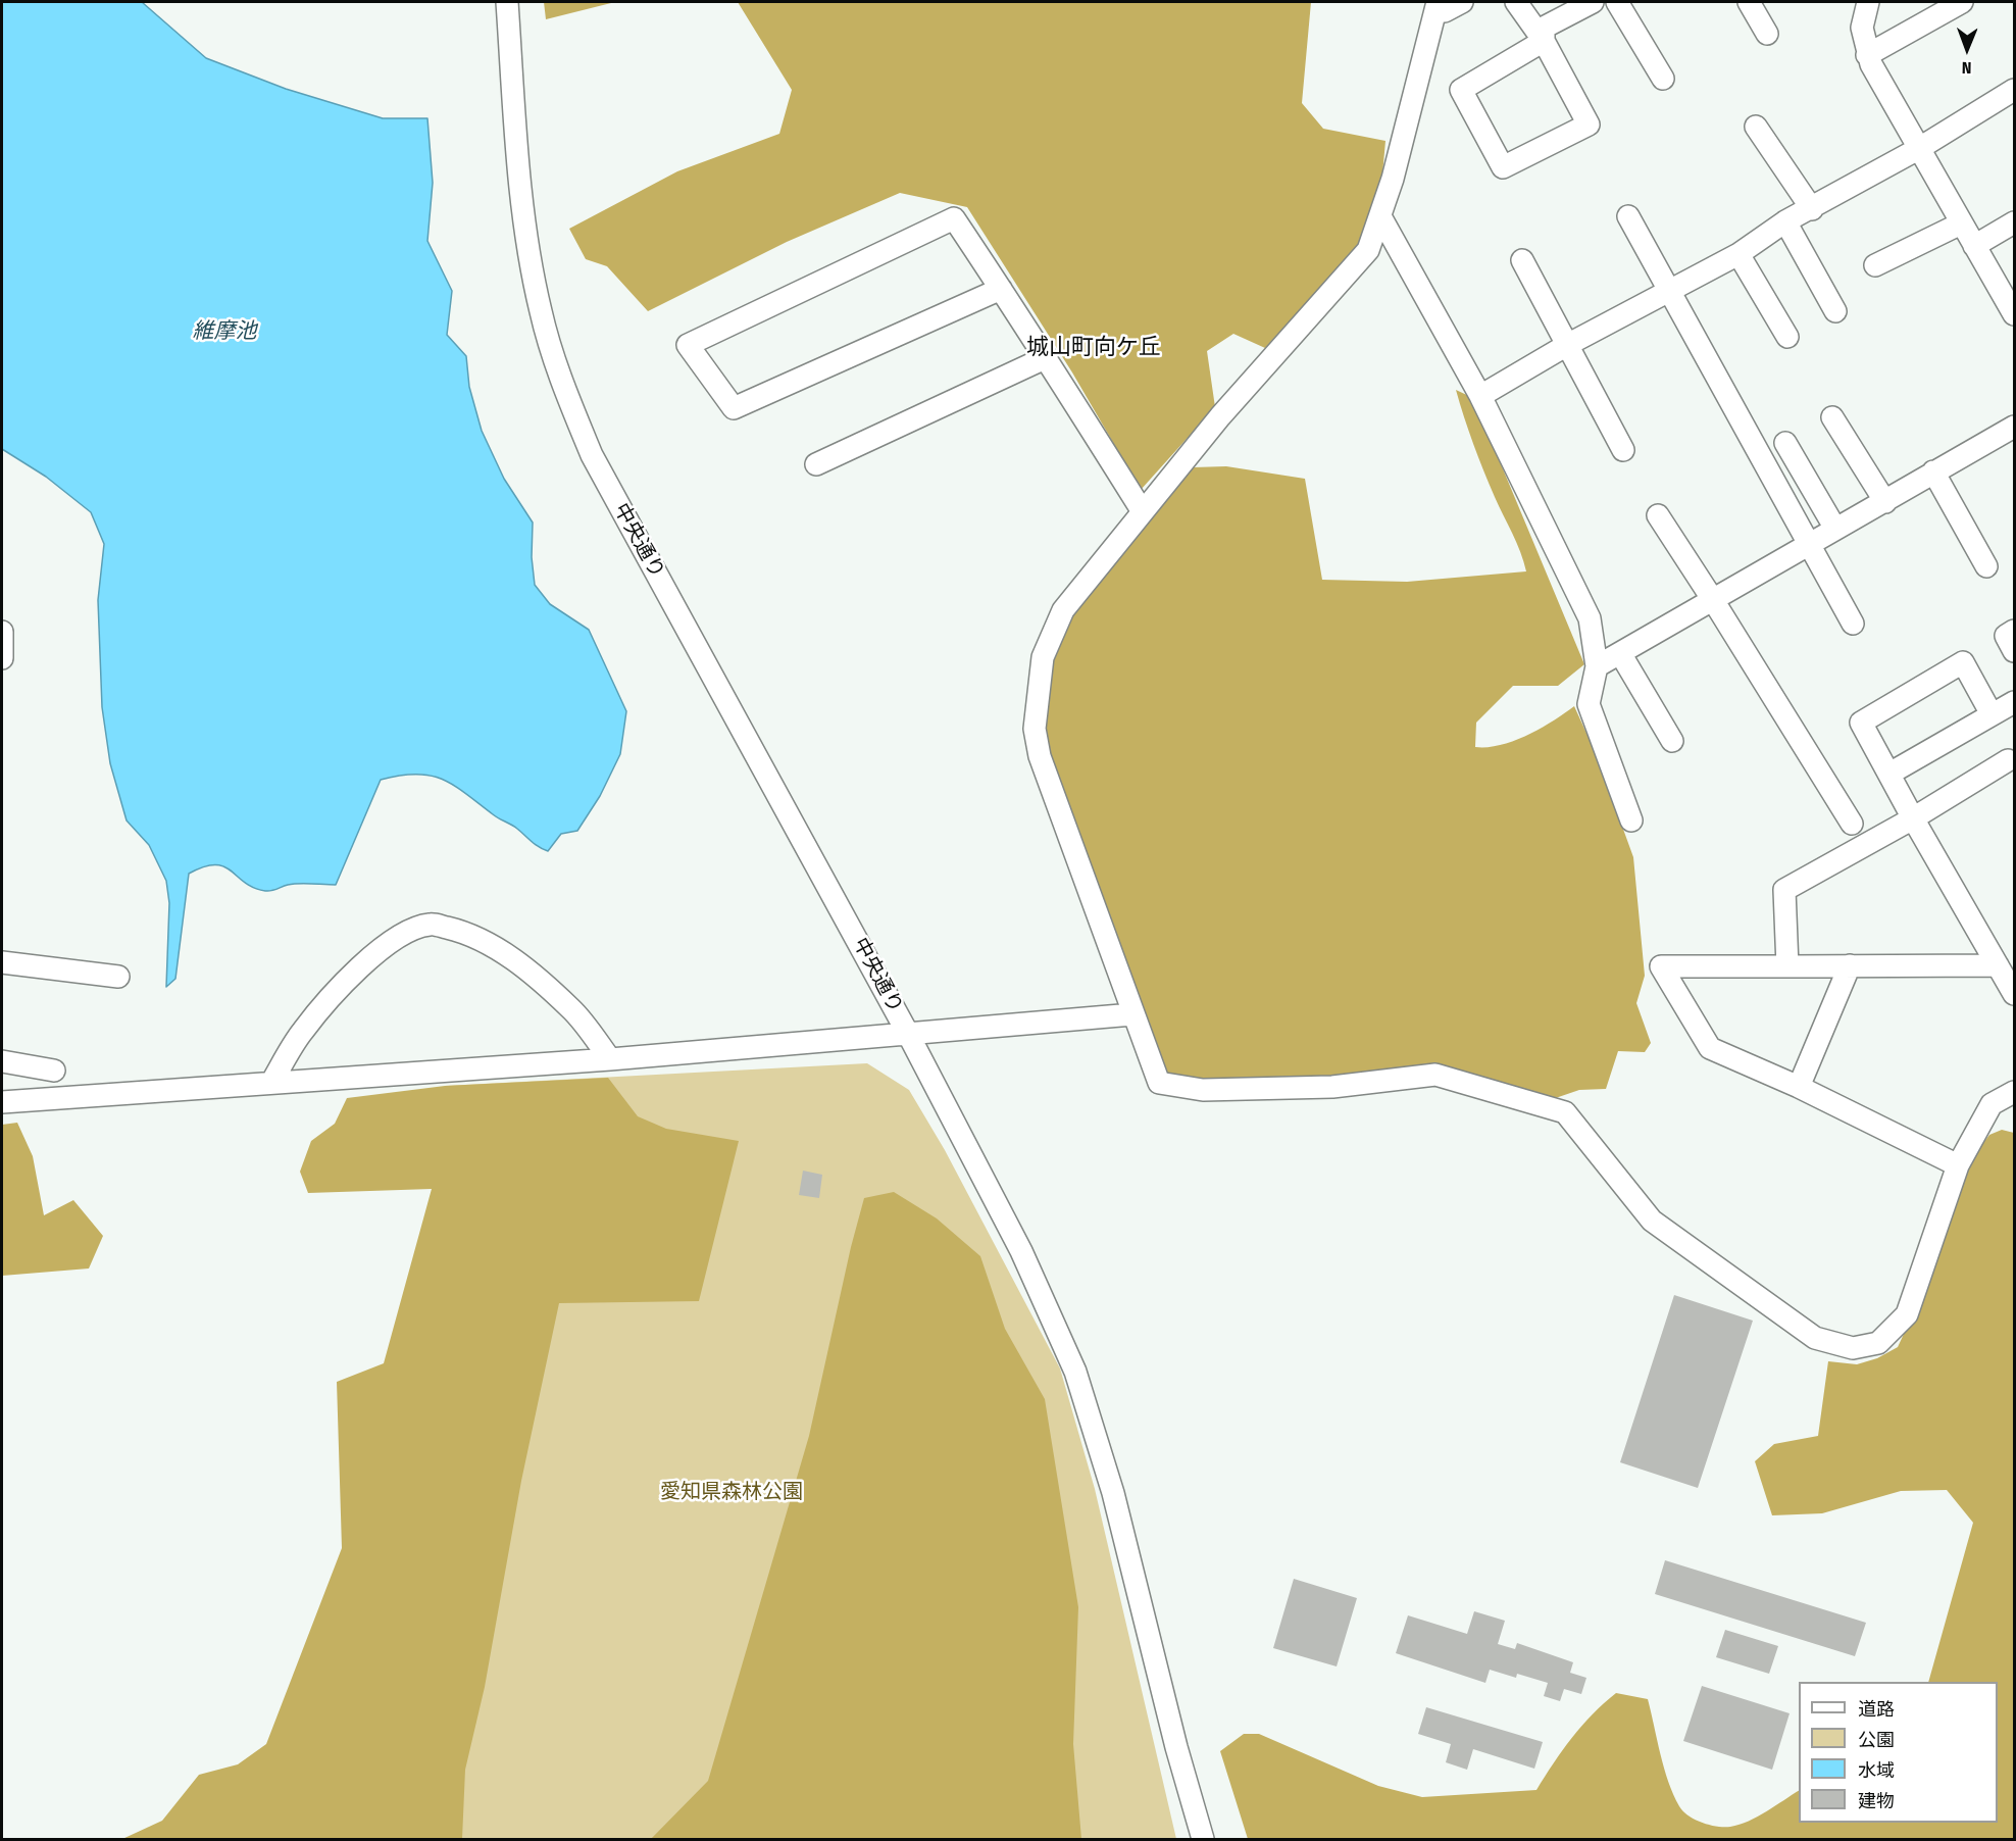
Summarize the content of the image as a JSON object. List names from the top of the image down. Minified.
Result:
{"streets":{"street":["中央通り"]},"districts":["城山町向ケ丘"],"water":["維摩池"],"parks":["愛知県森林公園"],"legend":["道路","公園","水域","建物"],"north":"bottom"}
